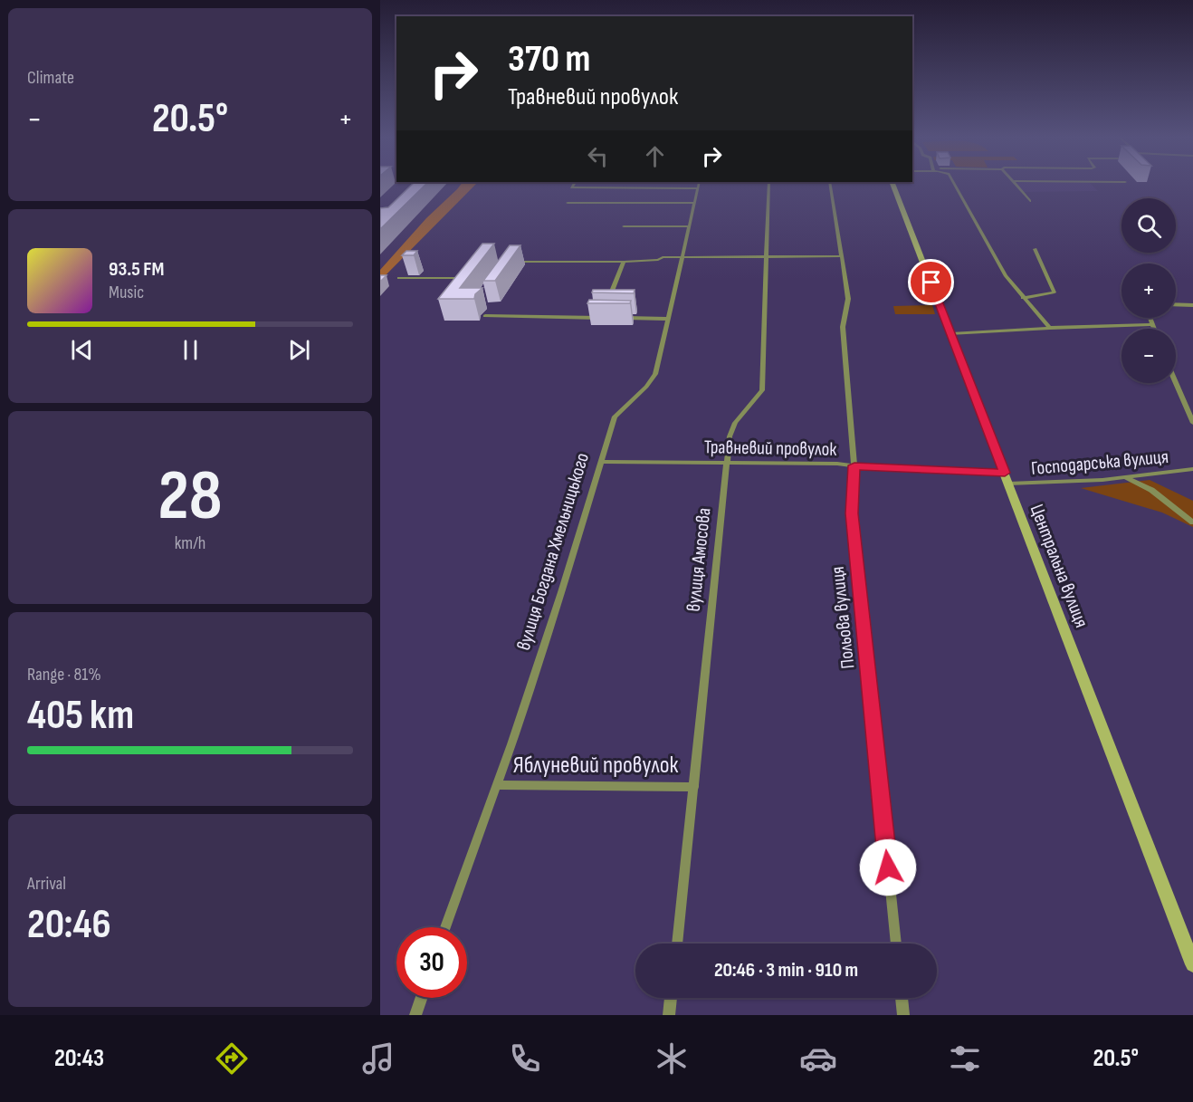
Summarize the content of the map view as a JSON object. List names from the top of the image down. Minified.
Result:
{"streets":{"main road":["Центральна вулиця"],"street":["Травневий провулок","Господарська вулиця","вулиця Богдана Хмельницького","вулиця Амосова","Польова вулиця","Яблуневий провулок"]},"crossings":[["Травневий провулок","вулиця Богдана Хмельницького"],["Травневий провулок","вулиця Амосова"],["Травневий провулок","Центральна вулиця"],["Травневий провулок","Польова вулиця"],["Господарська вулиця","Центральна вулиця"],["вулиця Богдана Хмельницького","Яблуневий провулок"],["вулиця Амосова","Яблуневий провулок"]],"page":{"tile":["Climate",["28","km/h"],["Range · 81%","405 km"],["Arrival","20:46"]],"turn":["370 m","Травневий провулок"],"heat":["−","20.5°","+"],"map_buttons":["+","−"],"song":["93.5 FM","Music"],"limit":"30","trip":"20:46 · 3 min · 910 m","tabs":["20:43","20.5°"]}}
